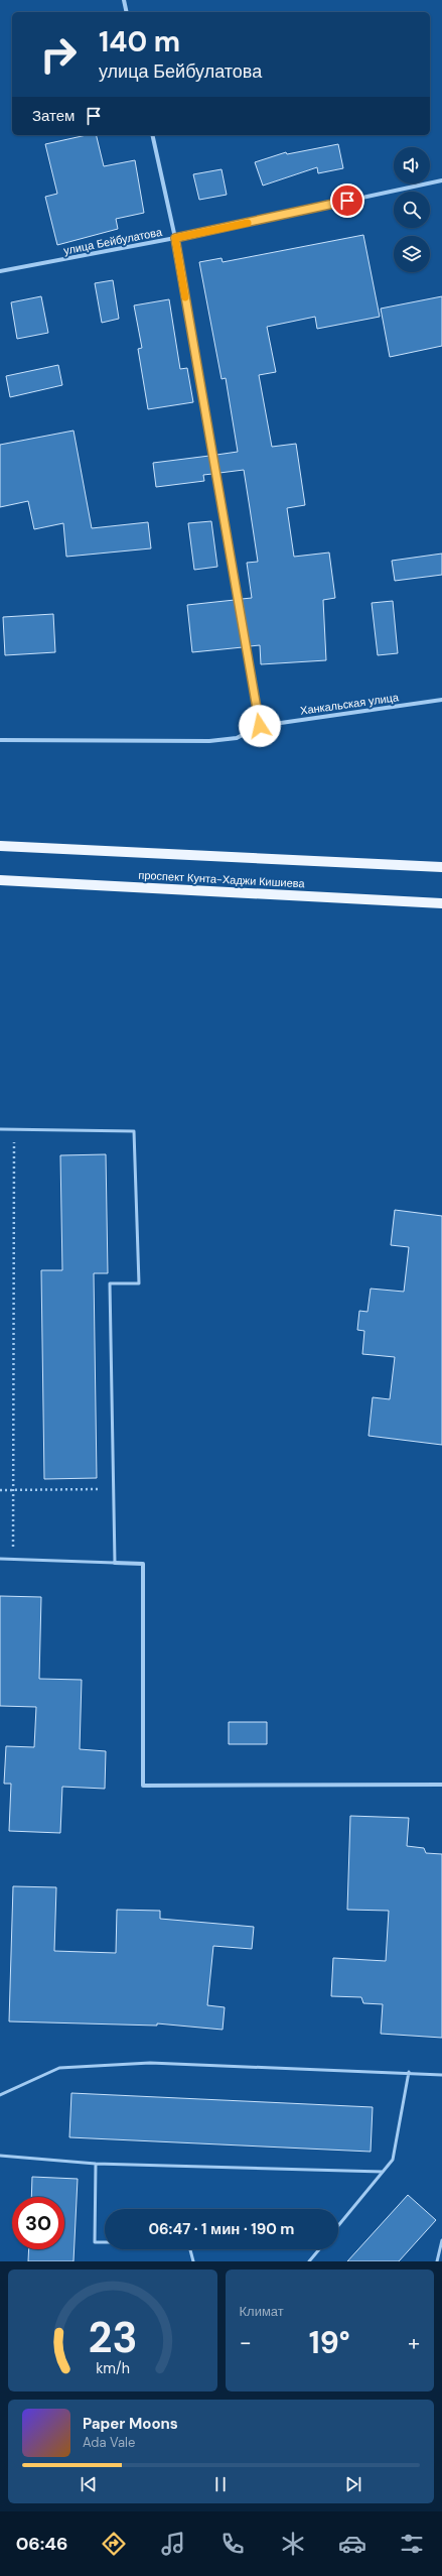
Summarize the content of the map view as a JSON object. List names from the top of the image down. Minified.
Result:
{"streets":{"main road":["проспект Кунта-Хаджи Кишиева"],"street":["улица Бейбулатова","Ханкальская улица"]},"page":{"turn":["140 m","улица Бейбулатова"],"then":"Затем","limit":"30","trip":"06:47 · 1 мин · 190 m","tile":"Климат","heat":["−","19°","+"],"song":["Paper Moons","Ada Vale"],"tabs":"06:46","gauge":["23","km/h"]}}
